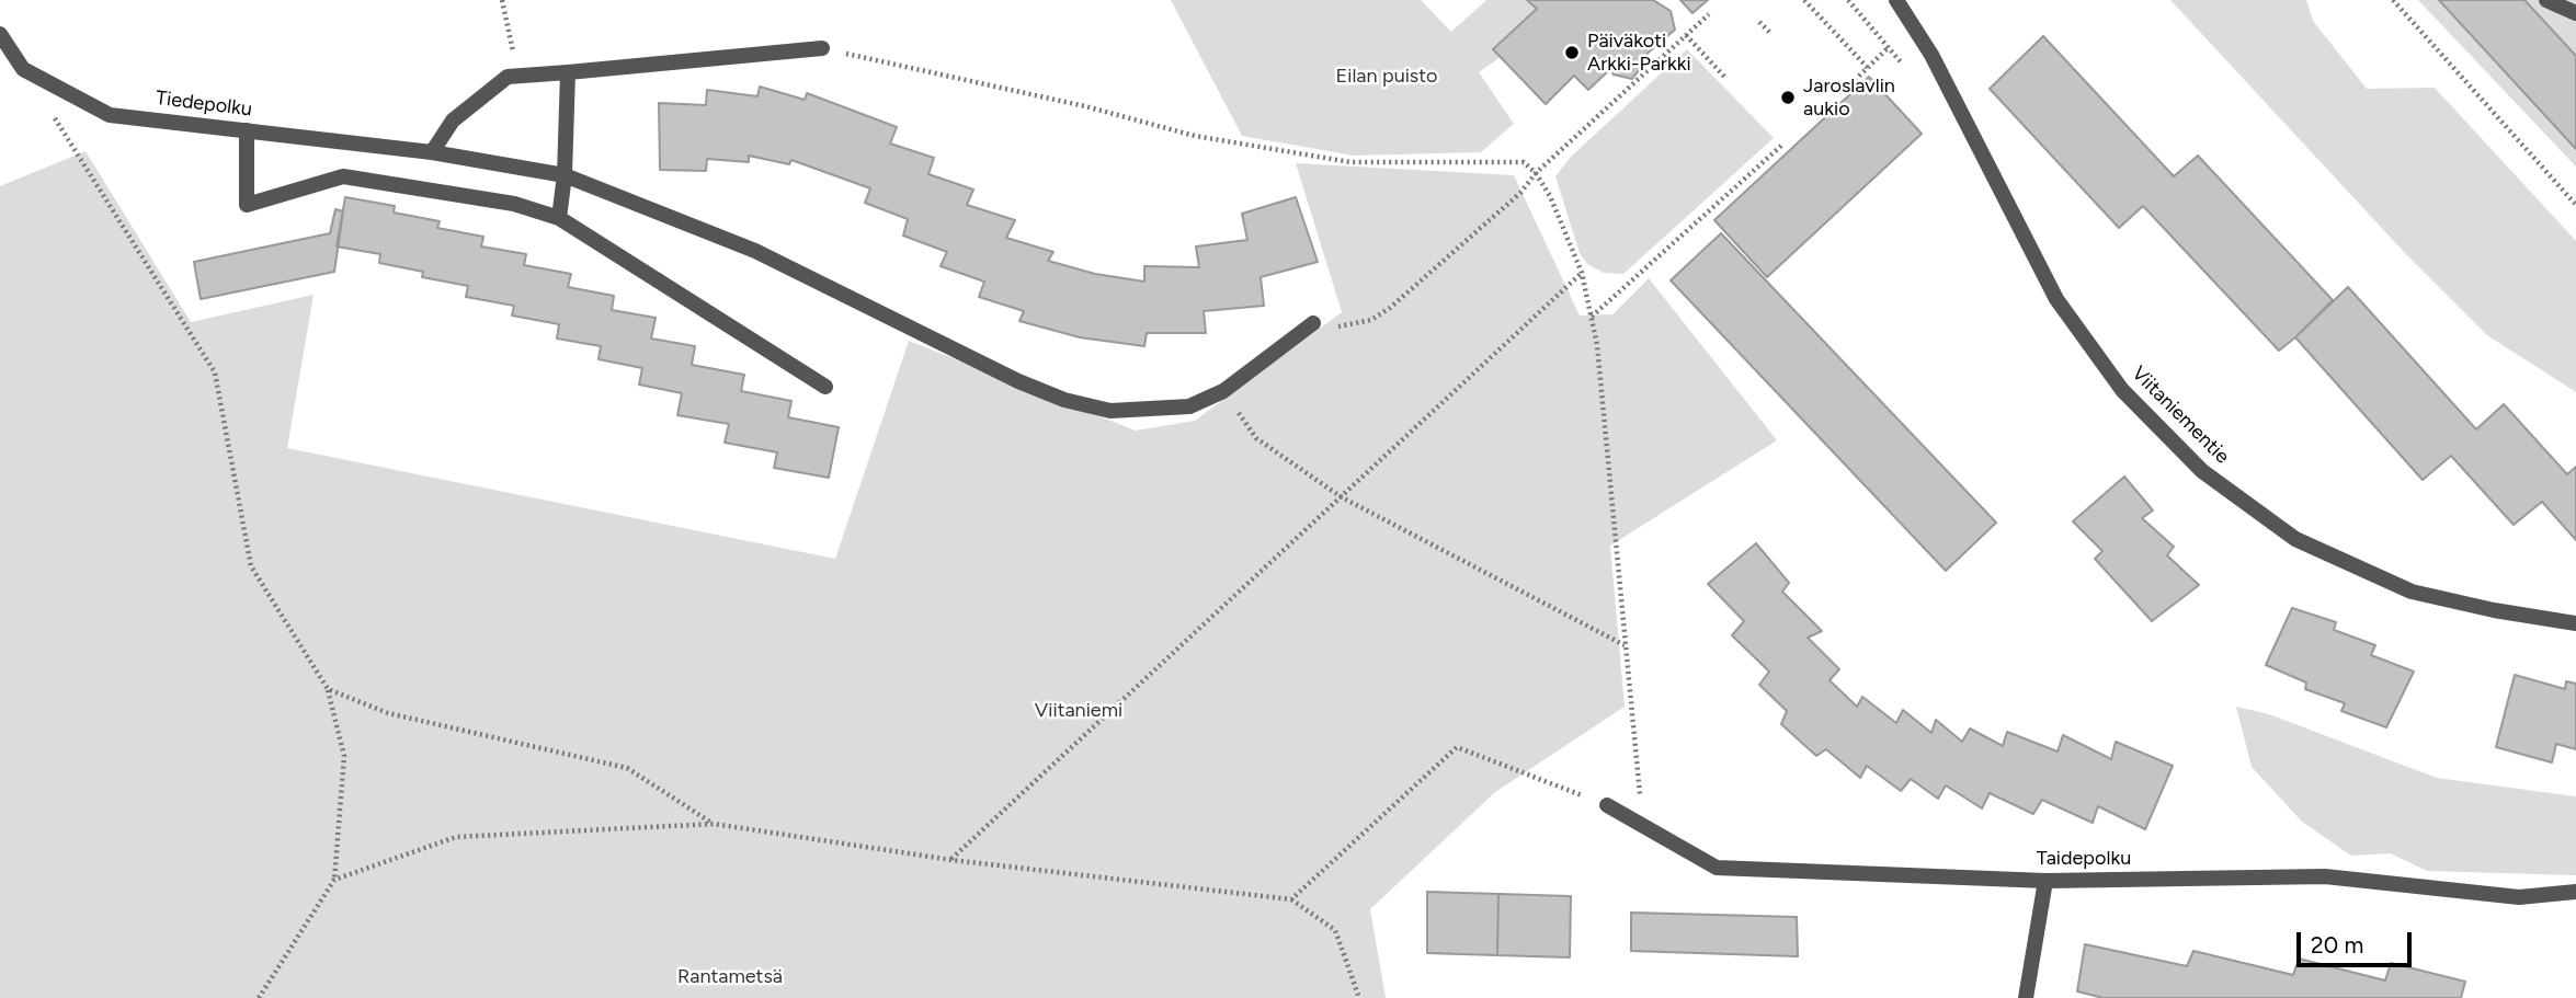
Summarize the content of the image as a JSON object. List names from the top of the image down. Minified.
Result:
{"streets":{"street":["Tiedepolku","Viitaniementie","Taidepolku"]},"parks":["Eilan puisto","Viitaniemi","Rantametsä"],"places":["Päiväkoti Arkki-Parkki","Jaroslavlin aukio"],"scale_bar":"20 m"}
